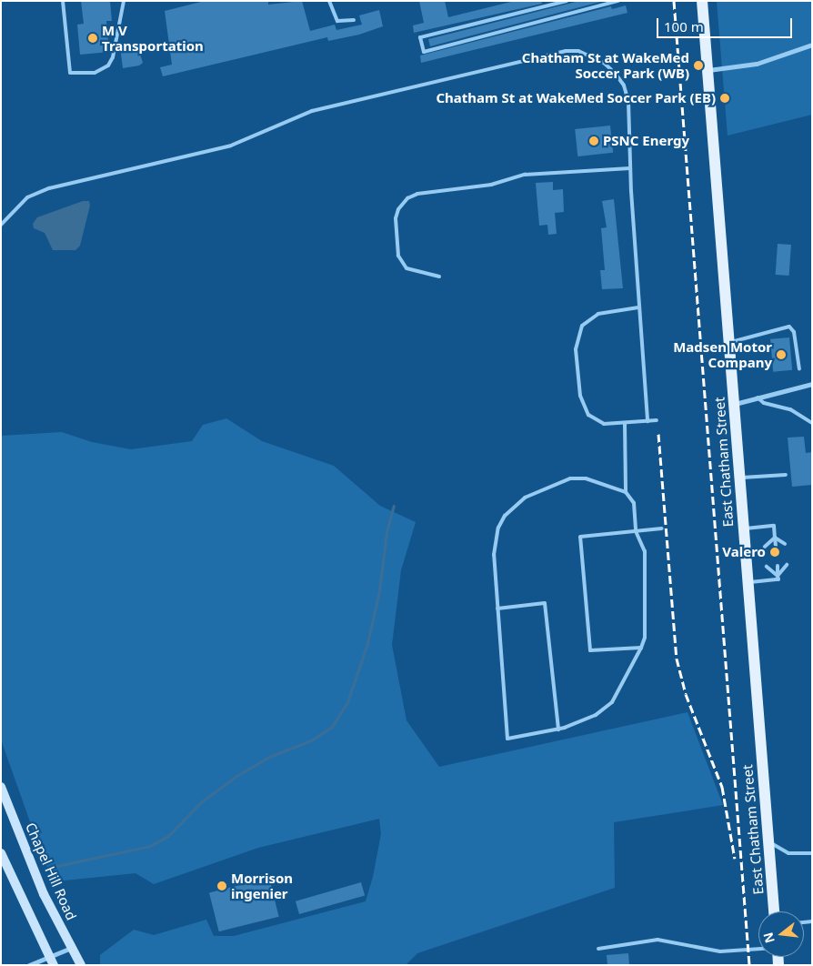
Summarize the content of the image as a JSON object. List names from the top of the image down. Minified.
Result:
{"streets":{"main road":["East Chatham Street","Chapel Hill Road"]},"places":["M V Transportation","Chatham St at WakeMed Soccer Park (WB)","Chatham St at WakeMed Soccer Park (EB)","PSNC Energy","Madsen Motor Company","Valero","Morrison ingenier"],"scale_bar":"100 m","north":"left"}
